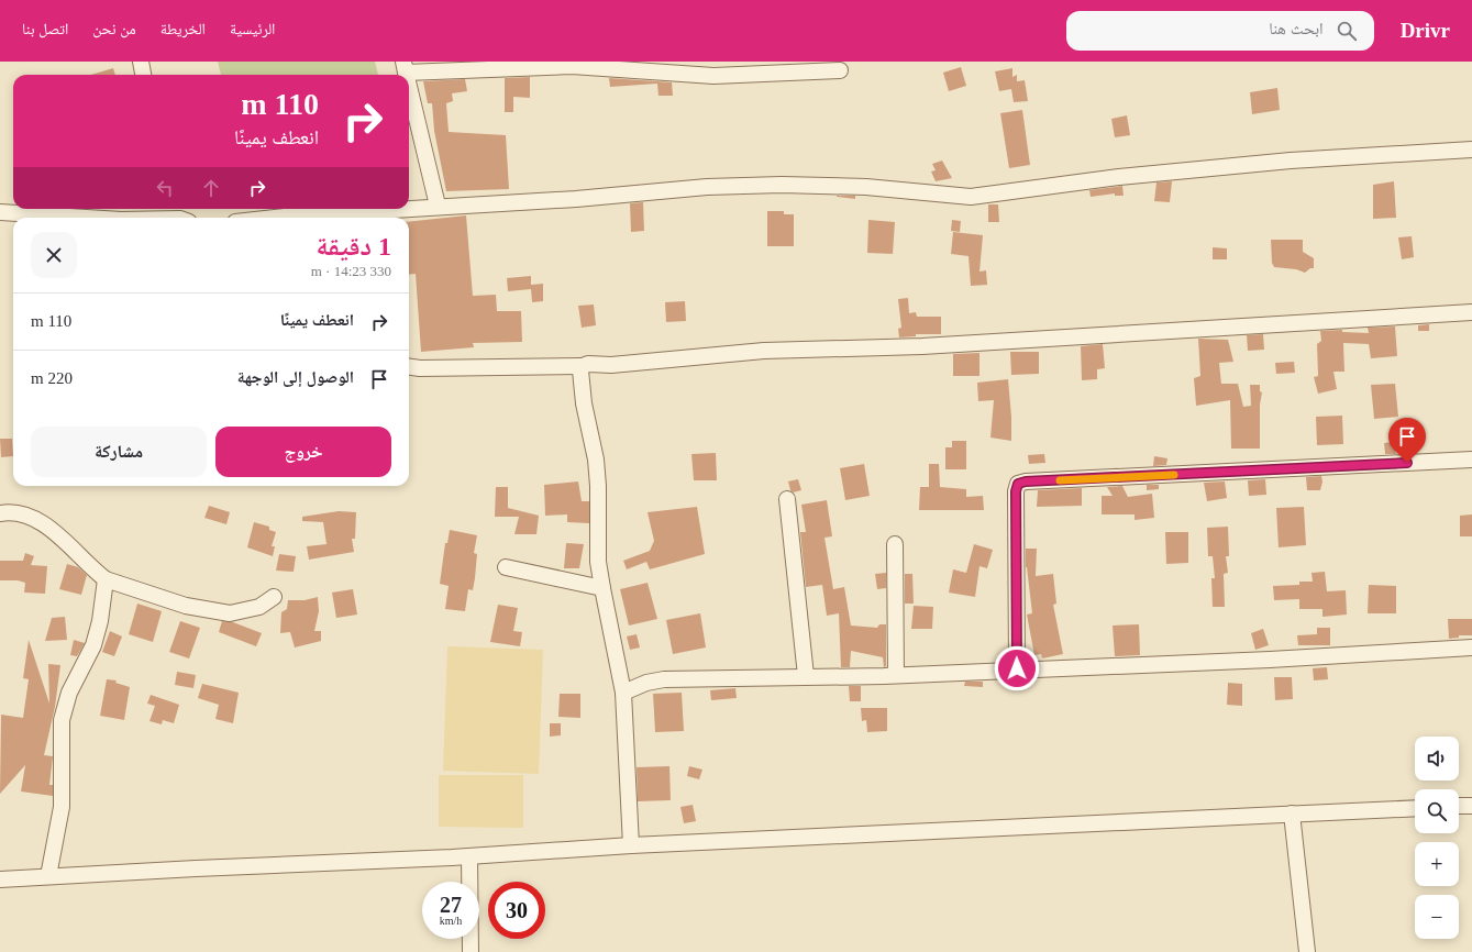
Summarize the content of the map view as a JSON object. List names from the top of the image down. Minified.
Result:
{"page":{"header":"Drivr","search":"ابحث هنا","nav":["الرئيسية","الخريطة","من نحن","اتصل بنا"],"turn":["110 m","انعطف يمينًا"],"heading":["1 دقيقة","330 m · 14:23"],"list":[{"name":"انعطف يمينًا","value":"110 m"},{"name":"الوصول إلى الوجهة","value":"220 m"}],"buttons":["خروج","مشاركة"],"map_buttons":["+","−"],"speed":"27 km/h","limit":"30"}}
